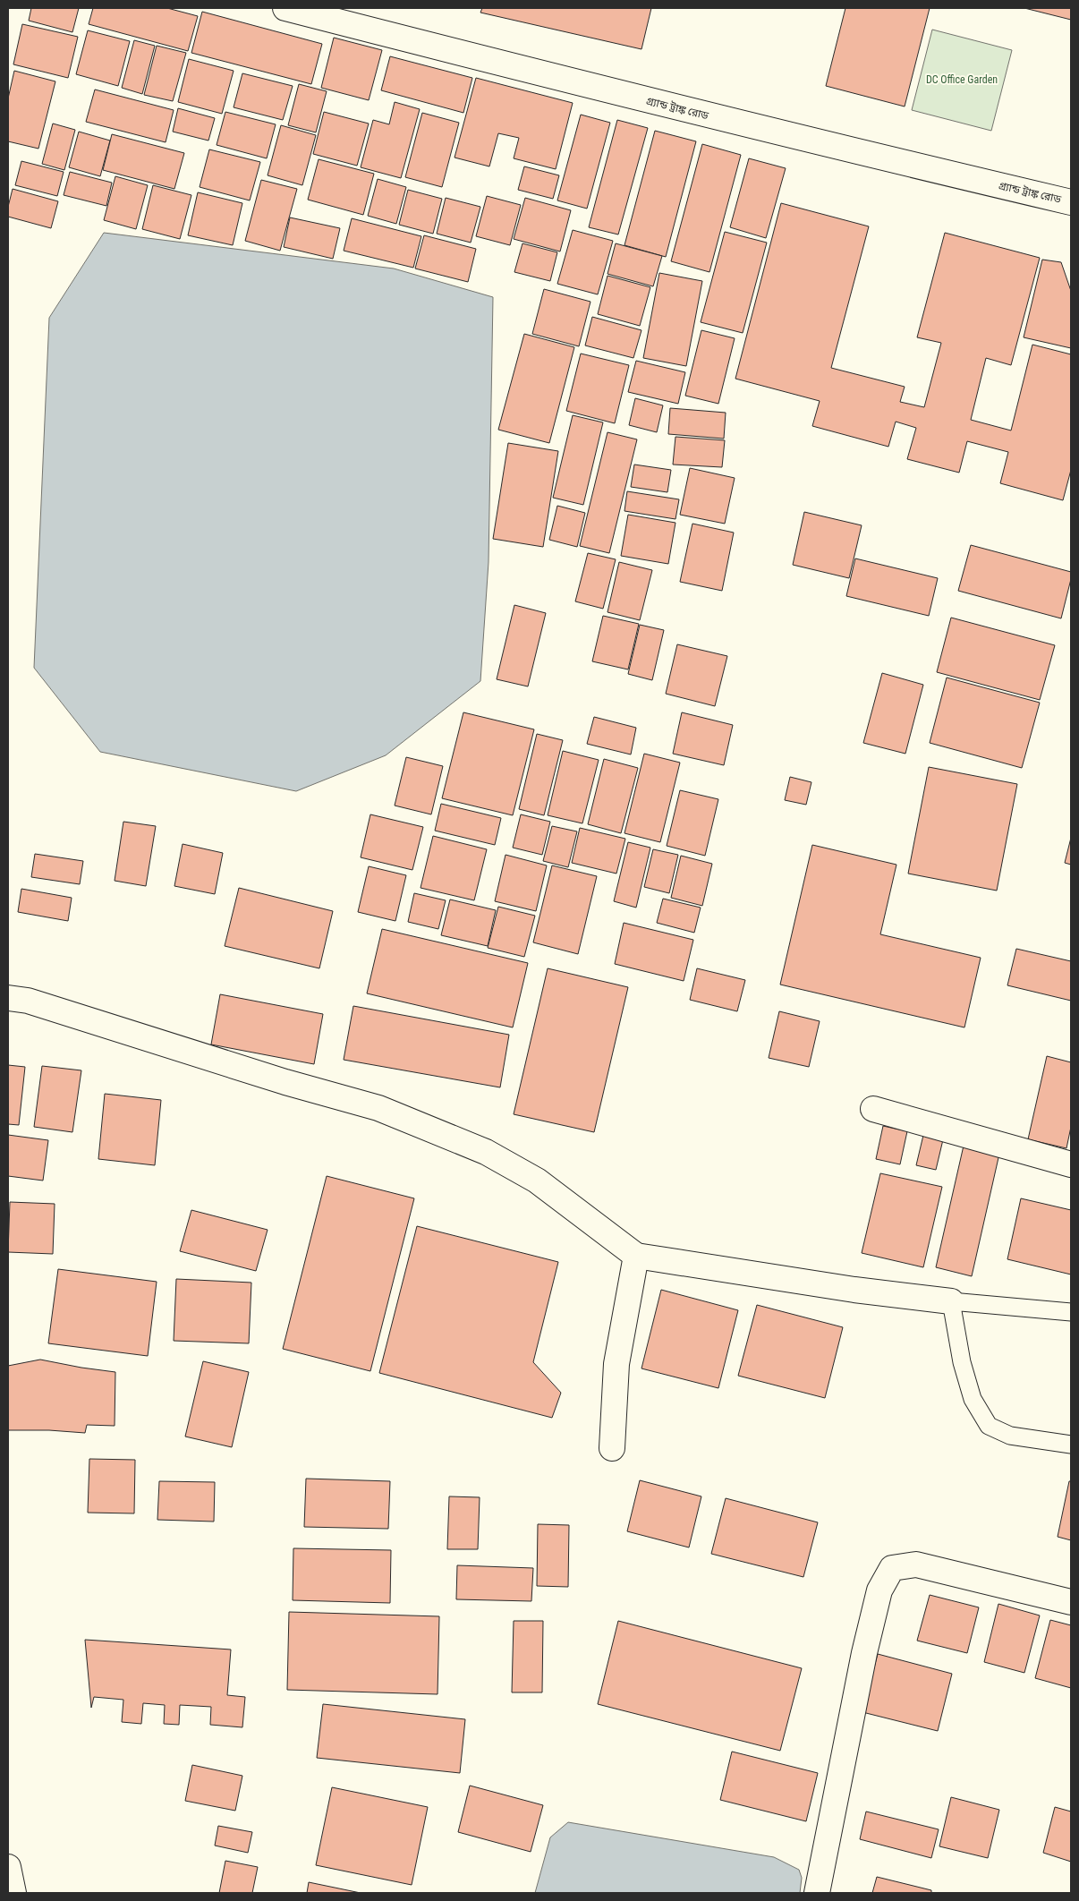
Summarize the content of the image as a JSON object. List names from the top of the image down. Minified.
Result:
{"streets":{"main road":["গ্র্যান্ড ট্রাঙ্ক রোড"]},"parks":["DC Office Garden"]}
